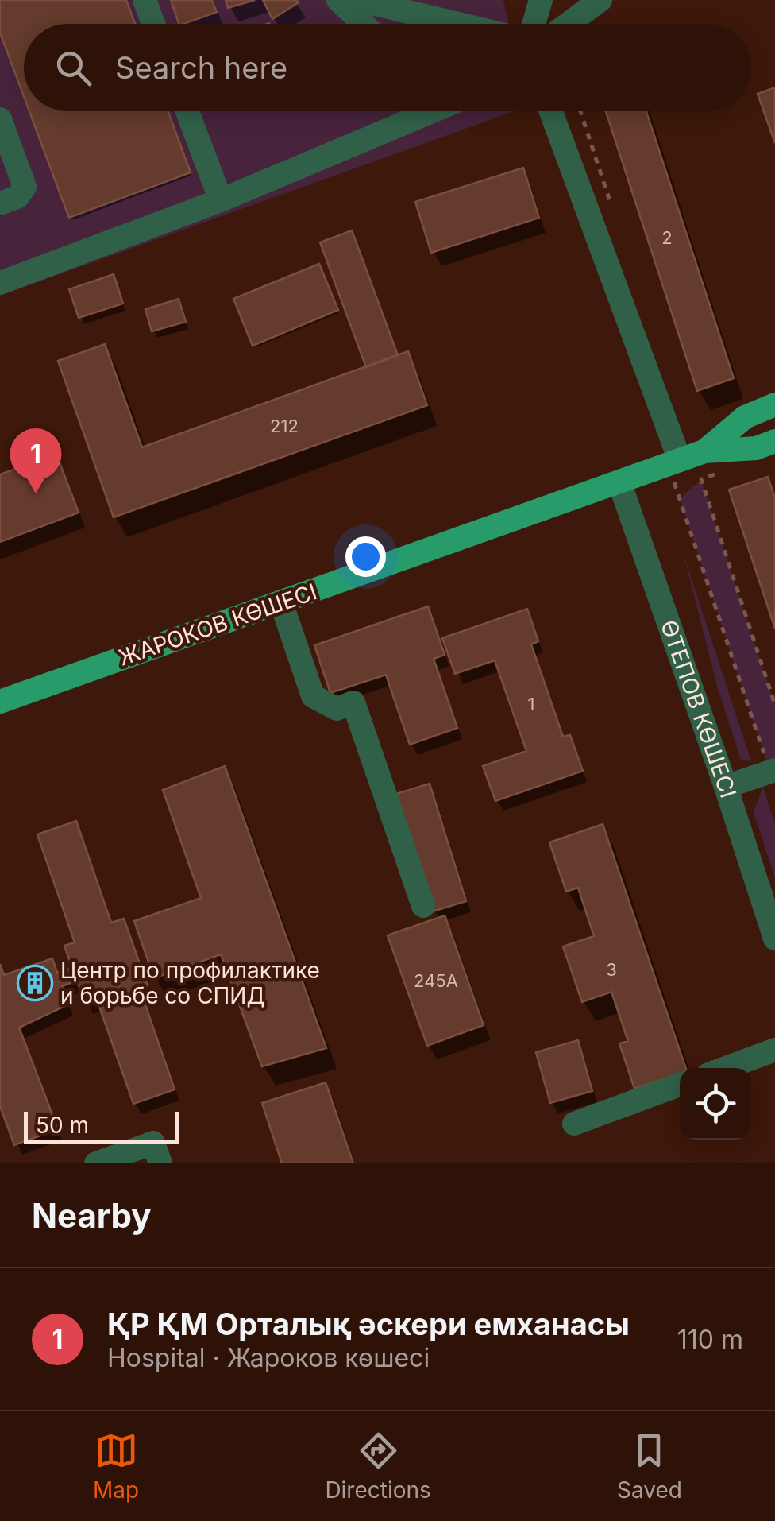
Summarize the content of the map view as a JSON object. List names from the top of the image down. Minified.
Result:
{"streets":{"main road":["ЖАРОКОВ КӨШЕСІ"],"street":["ӨТЕПОВ КӨШЕСІ"]},"crossings":[["ЖАРОКОВ КӨШЕСІ","ӨТЕПОВ КӨШЕСІ"]],"places":{"building":["Центр по профилактике и борьбе со СПИД"]},"house_numbers":["2","212","1","3","245А"],"scale_bar":"50 m","page":{"search":"Search here","pins":"1","scale":"50 m","heading":"Nearby","list":[{"mark":"1","name":"ҚР ҚМ Орталық әскери емханасы","note":"Hospital · Жароков көшесі","value":"110 m"}],"nav":["Map","Directions","Saved"]}}
